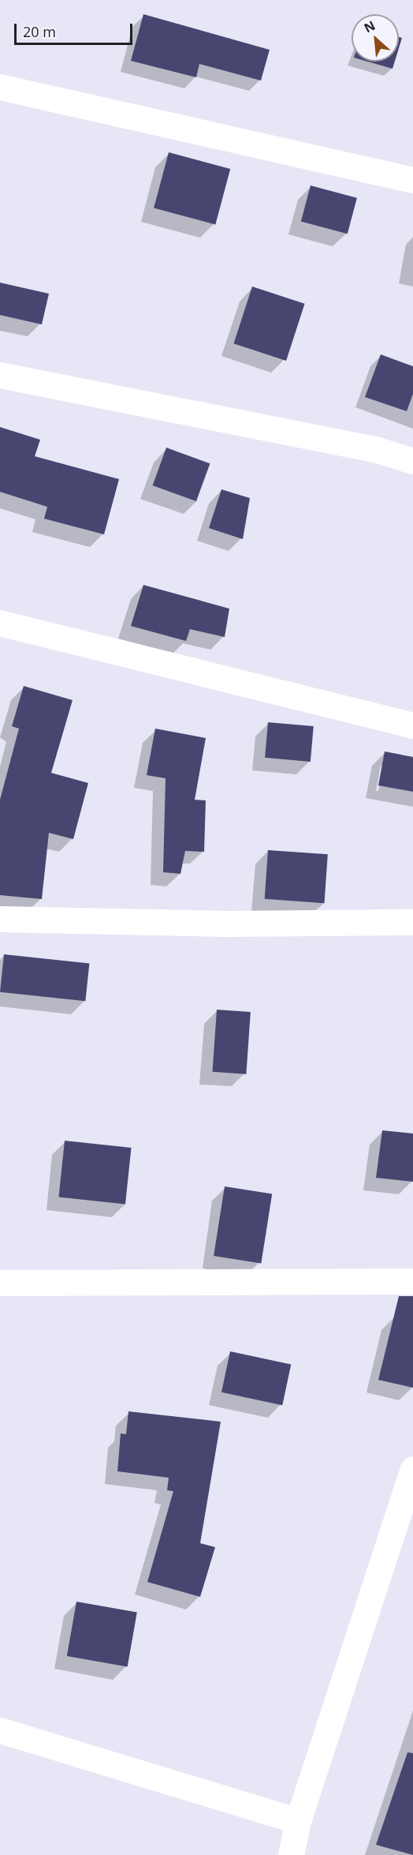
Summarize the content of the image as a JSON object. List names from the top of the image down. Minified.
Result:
{"scale_bar":"20 m","north":"top left"}
